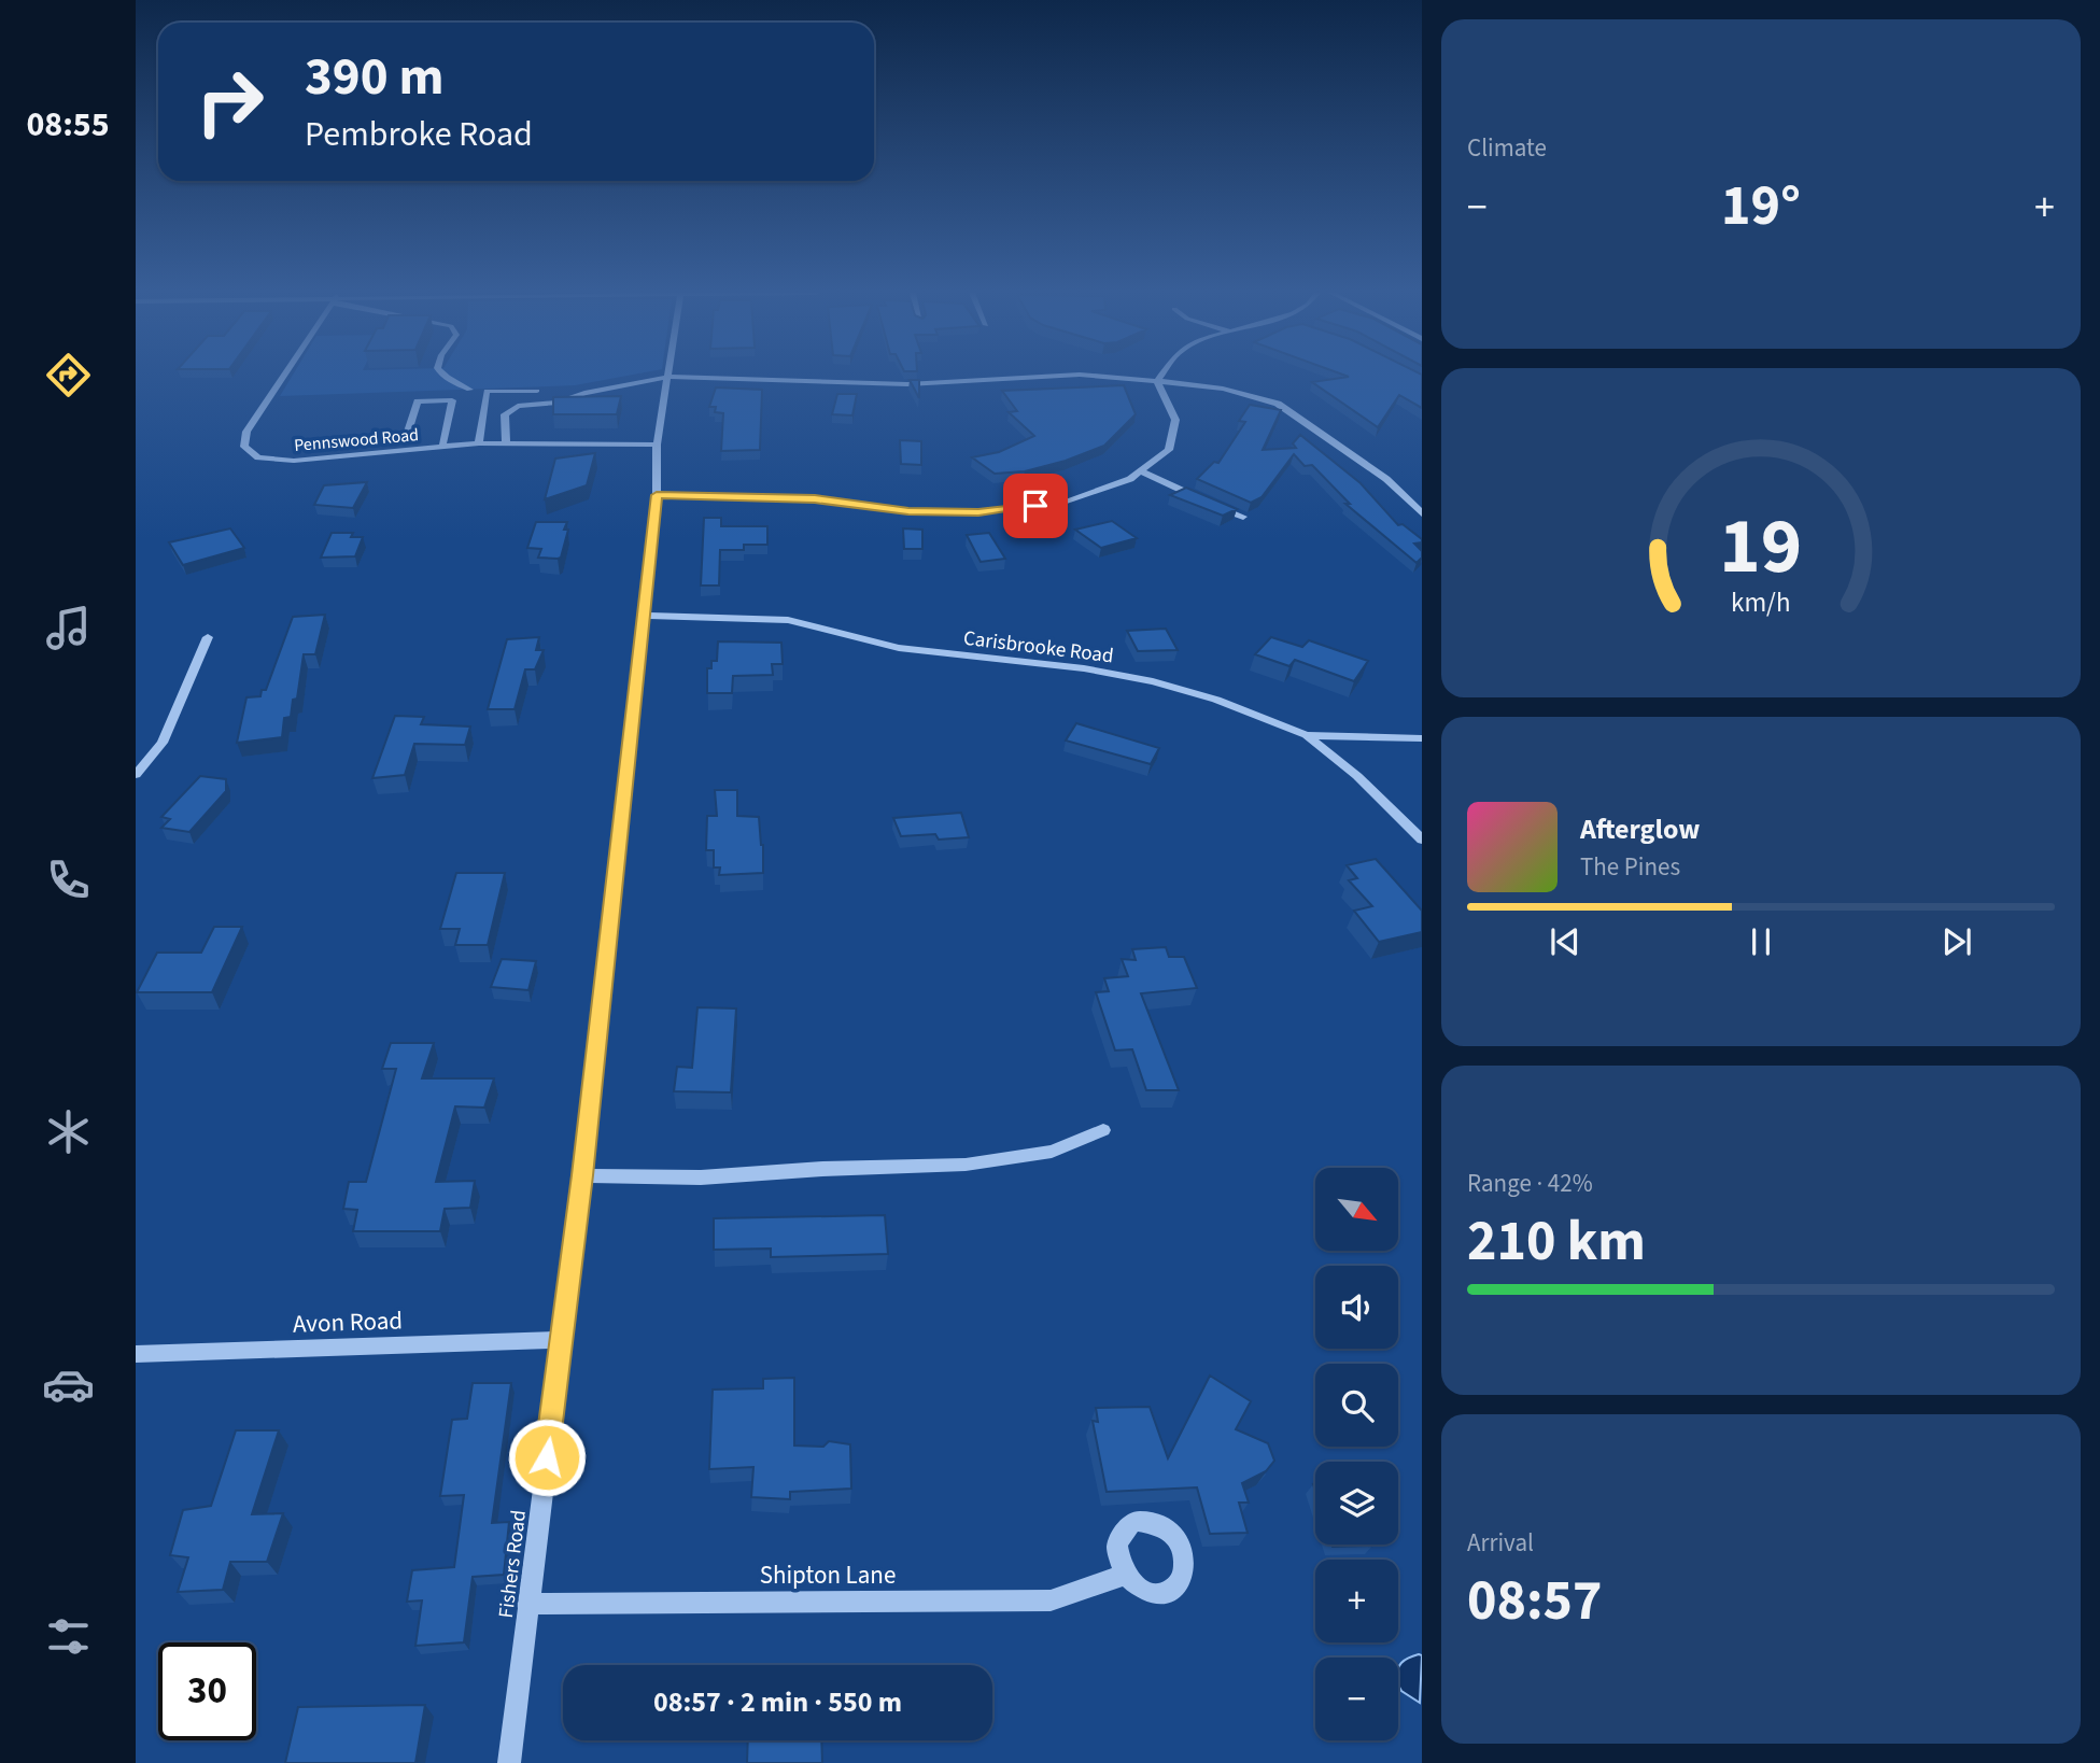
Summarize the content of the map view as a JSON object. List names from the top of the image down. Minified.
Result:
{"streets":{"street":["Pennswood Road","Carisbrooke Road","Avon Road","Fishers Road","Shipton Lane"]},"crossings":[["Pennswood Road","Fishers Road"],["Carisbrooke Road","Fishers Road"],["Avon Road","Fishers Road"],["Fishers Road","Shipton Lane"]],"north":"bottom right","page":{"tabs":"08:55","tile":["Climate",["Range · 42%","210 km"],["Arrival","08:57"]],"turn":["390 m","Pembroke Road"],"heat":["−","19°","+"],"song":["Afterglow","The Pines"],"map_buttons":["+","−"],"limit":"30","trip":"08:57 · 2 min · 550 m","gauge":["19","km/h"]}}
